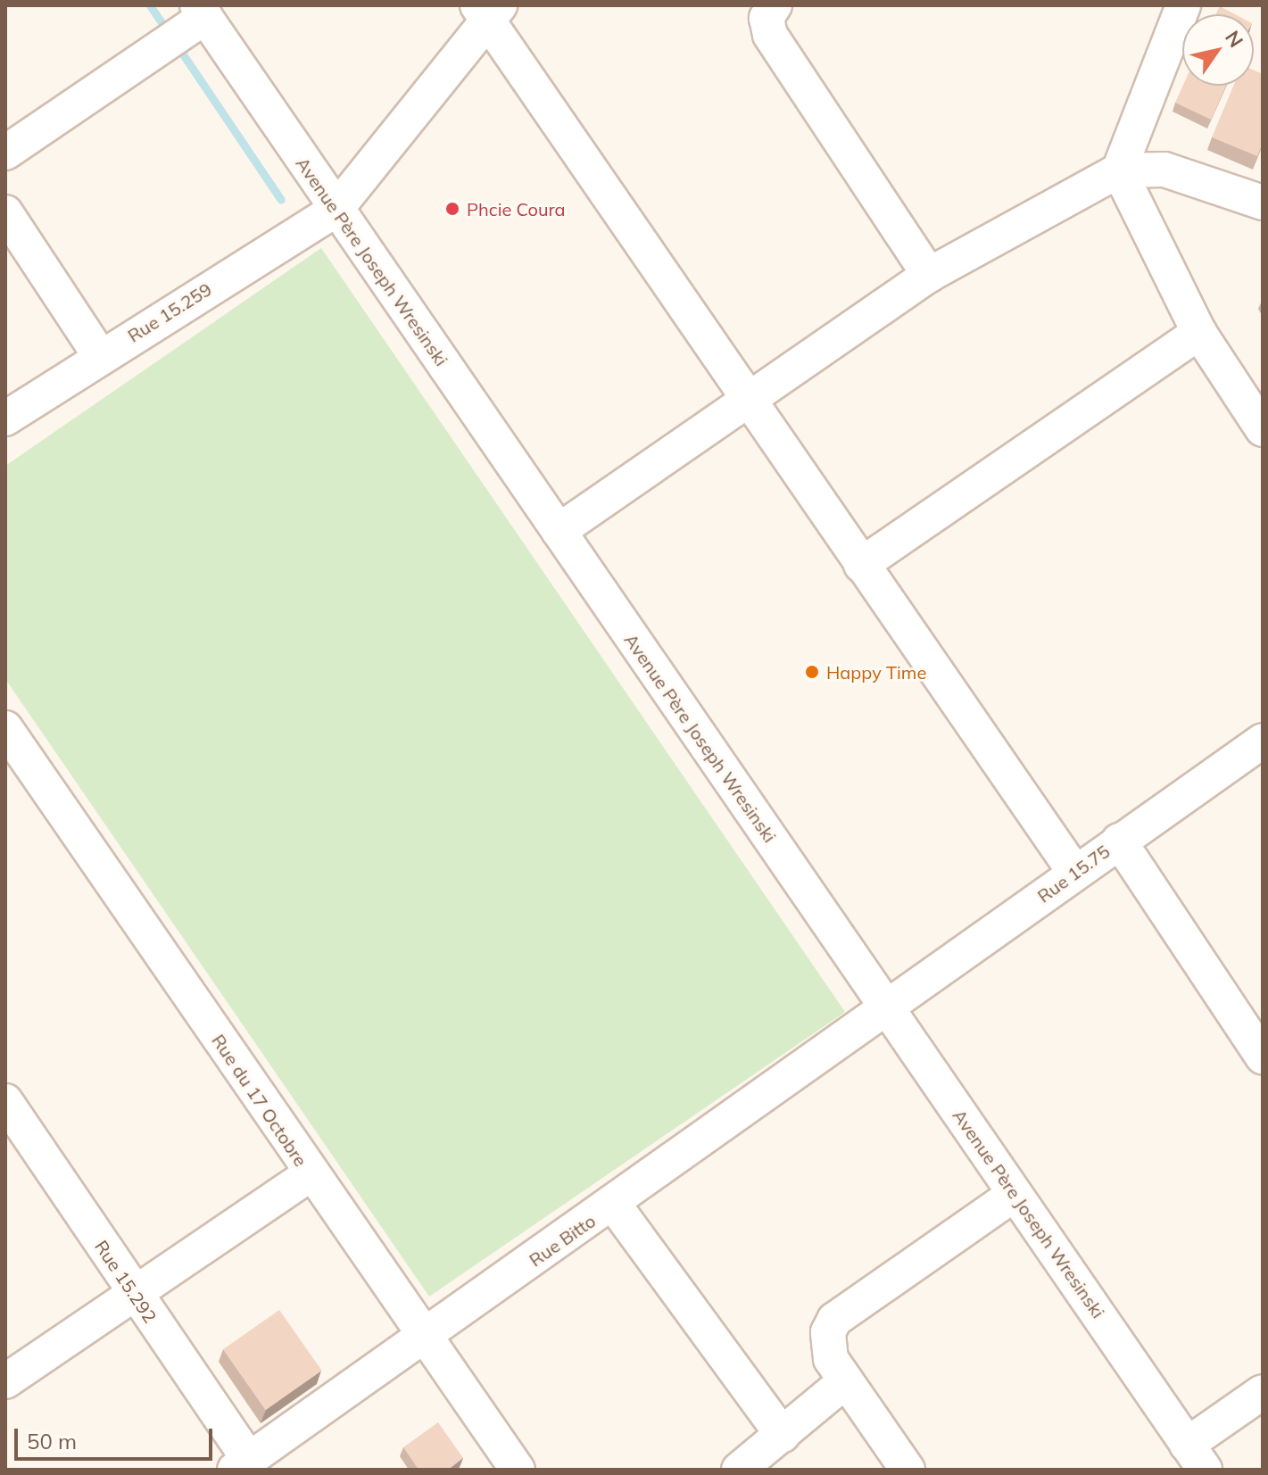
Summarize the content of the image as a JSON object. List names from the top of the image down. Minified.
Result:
{"streets":{"street":["Avenue Père Joseph Wresinski","Rue 15.259","Rue 15.75","Rue du 17 Octobre","Rue Bitto","Rue 15.292"]},"crossings":[["Avenue Père Joseph Wresinski","Rue 15.259"],["Avenue Père Joseph Wresinski","Rue 15.75"],["Avenue Père Joseph Wresinski","Rue Bitto"],["Rue 15.75","Rue Bitto"],["Rue du 17 Octobre","Rue Bitto"],["Rue Bitto","Rue 15.292"]],"places":["Phcie Coura","Happy Time"],"scale_bar":"50 m","north":"top right"}
